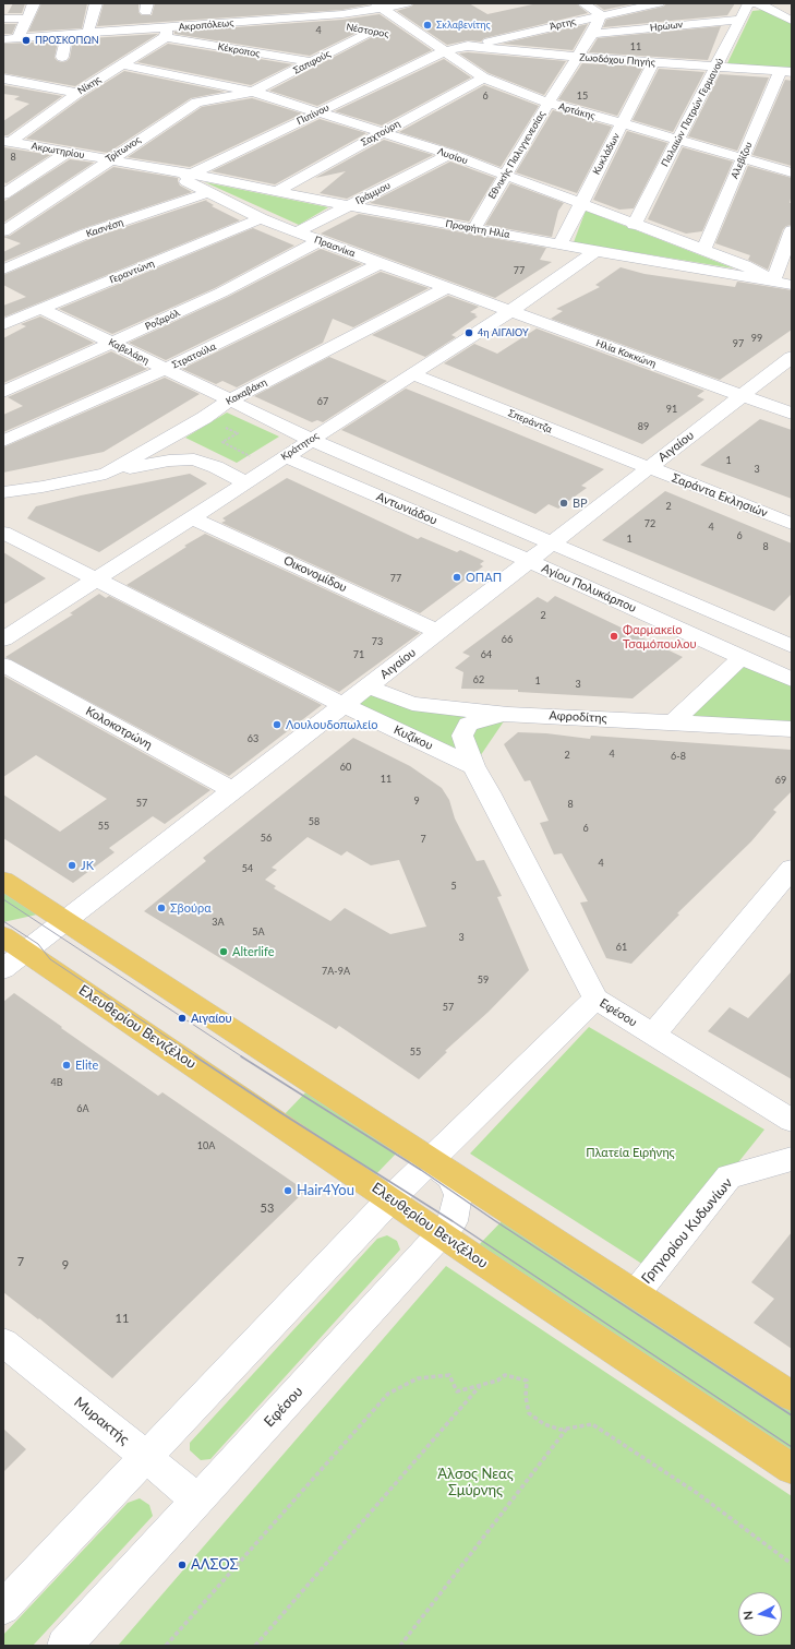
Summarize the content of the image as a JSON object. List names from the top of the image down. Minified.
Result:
{"streets":{"main road":["Ελευθερίου Βενιζέλου"],"street":["Άρτης","Ακροπόλεως","Ηρώων","Νέστορος","Κέκροπος","Ζωοδόχου Πηγής","Σαπφούς","Νίκης","Αρτάκης","Παλαιών Πατρών Γερμανού","Πιπίνου","Σαχτούρη","Τρίτωνος","Ακρωτηρίου","Κυκλάδων","Εθνικής Παλιγγενεσίας","Λυσίου","Αλεβίζου","Γράμμου","Κασνέση","Προφήτη Ηλία","Πρασνίκα","Γεραντώνη","Ροζαρόλ","Καβελάρη","Ηλία Κοκκώνη","Στρατούλα","Κακαβάκη","Σπεράντζα","Κράτητος","Αιγαίου","Σαράντα Εκλησιών","Αντωνιάδου","Οικονομίδου","Αγίου Πολυκάρπου","Αφροδίτης","Κολοκοτρώνη","Κυζίκου","Εφέσου","Γρηγορίου Κυδωνίων","Μυρακτής"]},"crossings":[["Άρτης","Ζωοδόχου Πηγής"],["Άρτης","Εθνικής Παλιγγενεσίας"],["Ακροπόλεως","Νέστορος"],["Ακροπόλεως","Κέκροπος"],["Ακροπόλεως","Νίκης"],["Ακροπόλεως","Αρτάκης"],["Ηρώων","Παλαιών Πατρών Γερμανού"],["Ηρώων","Εθνικής Παλιγγενεσίας"],["Νέστορος","Σαπφούς"],["Νέστορος","Αρτάκης"],["Κέκροπος","Σαπφούς"],["Κέκροπος","Νίκης"],["Ζωοδόχου Πηγής","Αρτάκης"],["Ζωοδόχου Πηγής","Παλαιών Πατρών Γερμανού"],["Ζωοδόχου Πηγής","Πιπίνου"],["Ζωοδόχου Πηγής","Κυκλάδων"],["Ζωοδόχου Πηγής","Εθνικής Παλιγγενεσίας"],["Ζωοδόχου Πηγής","Αλεβίζου"],["Σαπφούς","Τρίτωνος"],["Σαπφούς","Λυσίου"],["Νίκης","Ακρωτηρίου"],["Νίκης","Λυσίου"],["Αρτάκης","Παλαιών Πατρών Γερμανού"],["Αρτάκης","Πιπίνου"],["Αρτάκης","Σαχτούρη"],["Αρτάκης","Κυκλάδων"],["Αρτάκης","Εθνικής Παλιγγενεσίας"],["Αρτάκης","Αλεβίζου"],["Παλαιών Πατρών Γερμανού","Λυσίου"],["Πιπίνου","Λυσίου"],["Πιπίνου","Προφήτη Ηλία"],["Πιπίνου","Πρασνίκα"],["Σαχτούρη","Λυσίου"],["Σαχτούρη","Προφήτη Ηλία"],["Τρίτωνος","Ακρωτηρίου"],["Τρίτωνος","Λυσίου"],["Ακρωτηρίου","Πρασνίκα"],["Κυκλάδων","Λυσίου"],["Κυκλάδων","Προφήτη Ηλία"],["Εθνικής Παλιγγενεσίας","Λυσίου"],["Εθνικής Παλιγγενεσίας","Προφήτη Ηλία"],["Λυσίου","Αλεβίζου"],["Λυσίου","Γράμμου"],["Λυσίου","Προφήτη Ηλία"],["Γράμμου","Προφήτη Ηλία"],["Γράμμου","Πρασνίκα"],["Κασνέση","Πρασνίκα"],["Προφήτη Ηλία","Πρασνίκα"],["Προφήτη Ηλία","Κράτητος"],["Πρασνίκα","Γεραντώνη"],["Πρασνίκα","Ροζαρόλ"],["Πρασνίκα","Ηλία Κοκκώνη"],["Πρασνίκα","Στρατούλα"],["Πρασνίκα","Κακαβάκη"],["Πρασνίκα","Κράτητος"],["Γεραντώνη","Καβελάρη"],["Ροζαρόλ","Καβελάρη"],["Καβελάρη","Στρατούλα"],["Καβελάρη","Κακαβάκη"],["Καβελάρη","Κράτητος"],["Καβελάρη","Αντωνιάδου"],["Ηλία Κοκκώνη","Κράτητος"],["Ηλία Κοκκώνη","Αιγαίου"],["Σπεράντζα","Κράτητος"],["Σπεράντζα","Αιγαίου"],["Σπεράντζα","Σαράντα Εκλησιών"],["Κράτητος","Αντωνιάδου"],["Κράτητος","Οικονομίδου"],["Κράτητος","Κυζίκου"],["Αιγαίου","Σαράντα Εκλησιών"],["Αιγαίου","Αντωνιάδου"],["Αιγαίου","Οικονομίδου"],["Αιγαίου","Αγίου Πολυκάρπου"],["Αιγαίου","Αφροδίτης"],["Αιγαίου","Κολοκοτρώνη"],["Αιγαίου","Κυζίκου"],["Αιγαίου","Ελευθερίου Βενιζέλου"],["Αντωνιάδου","Αγίου Πολυκάρπου"],["Εφέσου","Ελευθερίου Βενιζέλου"],["Εφέσου","Μυρακτής"]],"parks":["Πλατεία Ειρήνης","Άλσος Νεας Σμύρνης"],"places":["Σκλαβενίτης","ΠΡΟΣΚΟΠΩΝ","4η ΑΙΓΑΙΟΥ","BP","ΟΠΑΠ","Φαρμακείο Τσαμόπουλου","Λουλουδοπωλείο","JK","Σβούρα","Alterlife","Αιγαίου","Elite","Hair4You","ΑΛΣΟΣ"],"house_numbers":["4","11","6","15","8","77","99","97","67","91","89","1","3","2","72","4","6","1","8","77","2","66","73","71","64","62","1","3","63","4","2","6-8","60","11","69","9","57","8","58","55","6","56","7","4","54","5","3Α","5Α","3","61","7Α-9Α","59","57","55","4Β","6Α","10Α","53","7","9","11"],"north":"left"}
